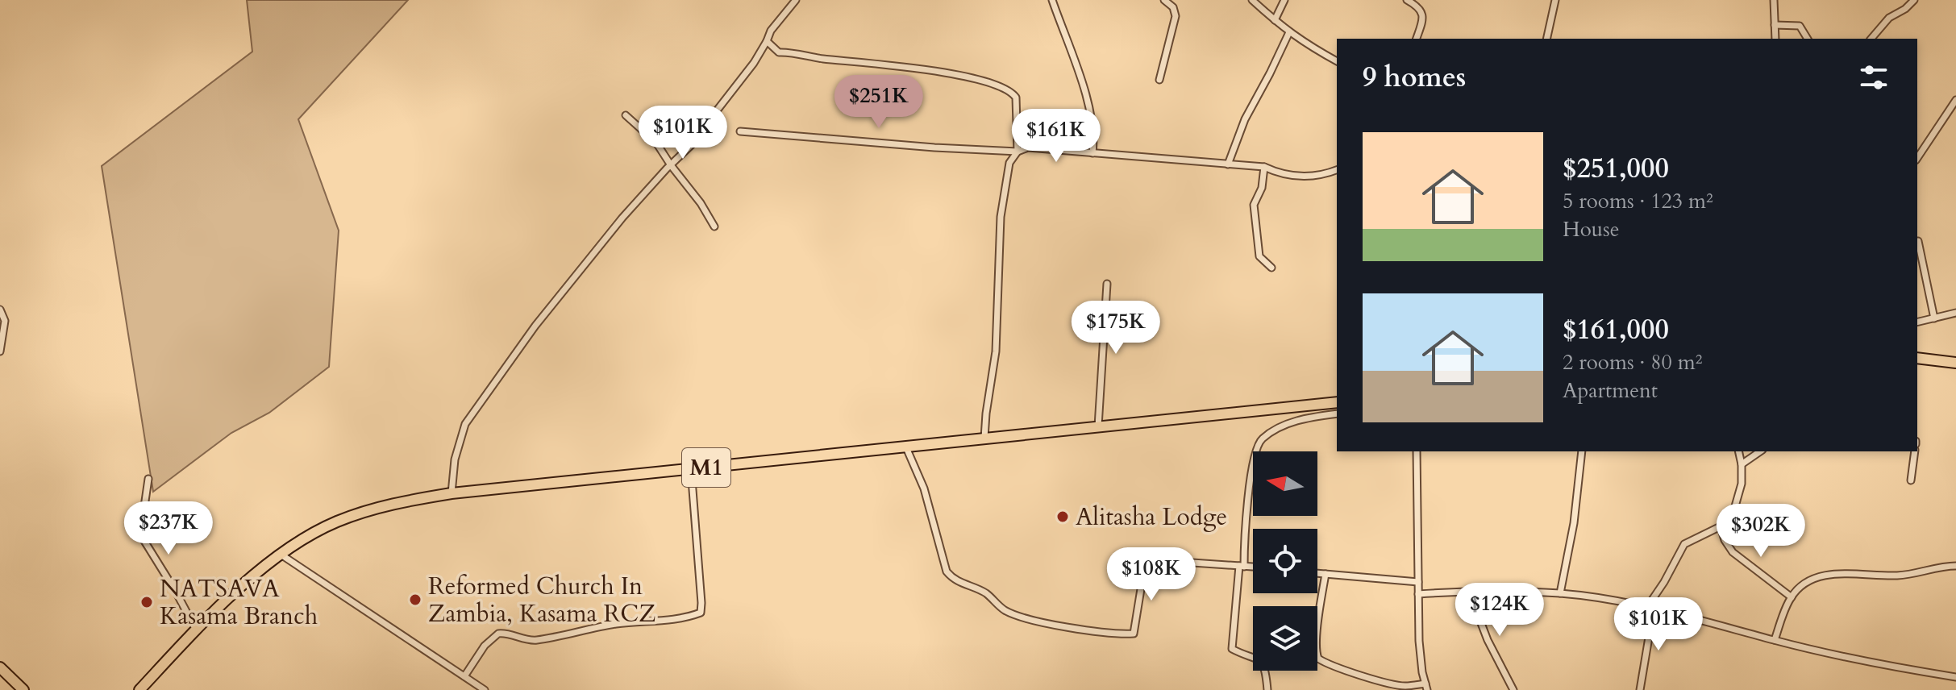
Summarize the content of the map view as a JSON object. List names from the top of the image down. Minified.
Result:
{"streets":{"main road":["M1"]},"places":["Alitasha Lodge","Reformed Church In Zambia, Kasama RCZ","NATSAVA Kasama Branch"],"north":"left","page":{"heading":"9 homes","price":["$251K","$101K","$161K","$175K","$237K","$302K","$108K","$124K","$101K"],"list":[{"name":"$251,000","note":"5 rooms · 123 m² · House"},{"name":"$161,000","note":"2 rooms · 80 m² · Apartment"}]}}
